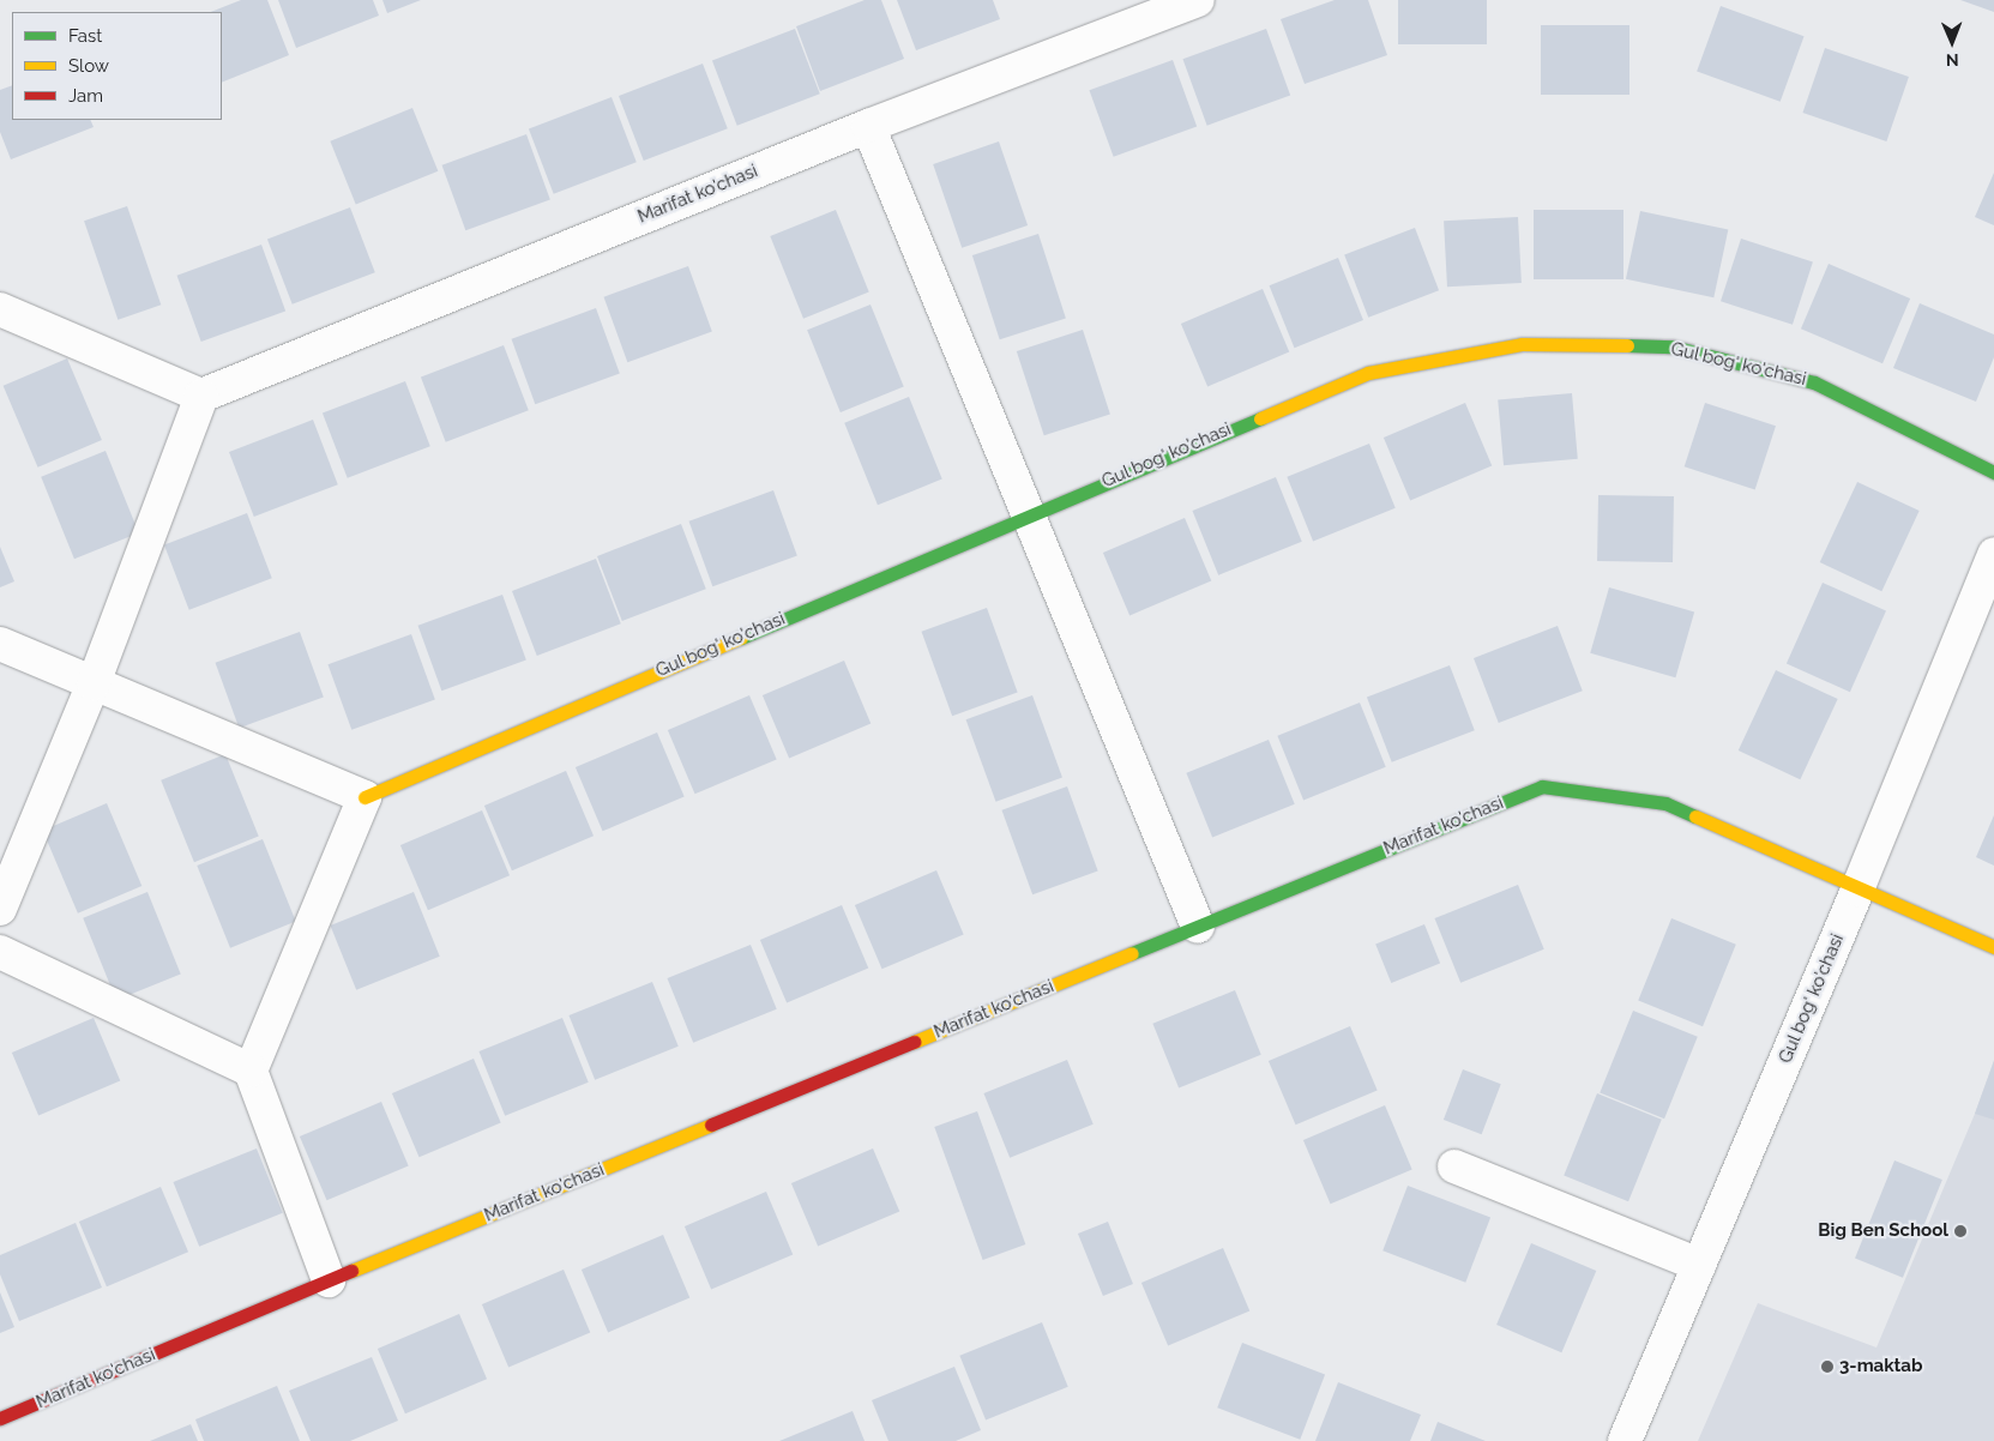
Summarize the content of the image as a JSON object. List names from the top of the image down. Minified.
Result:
{"streets":{"street":["Marifat ko'chasi","Gul bog' ko'chasi"]},"crossings":[["Marifat ko'chasi","Gul bog' ko'chasi"]],"places":["Big Ben School","3-maktab"],"legend":["Fast","Slow","Jam"],"north":"bottom"}
